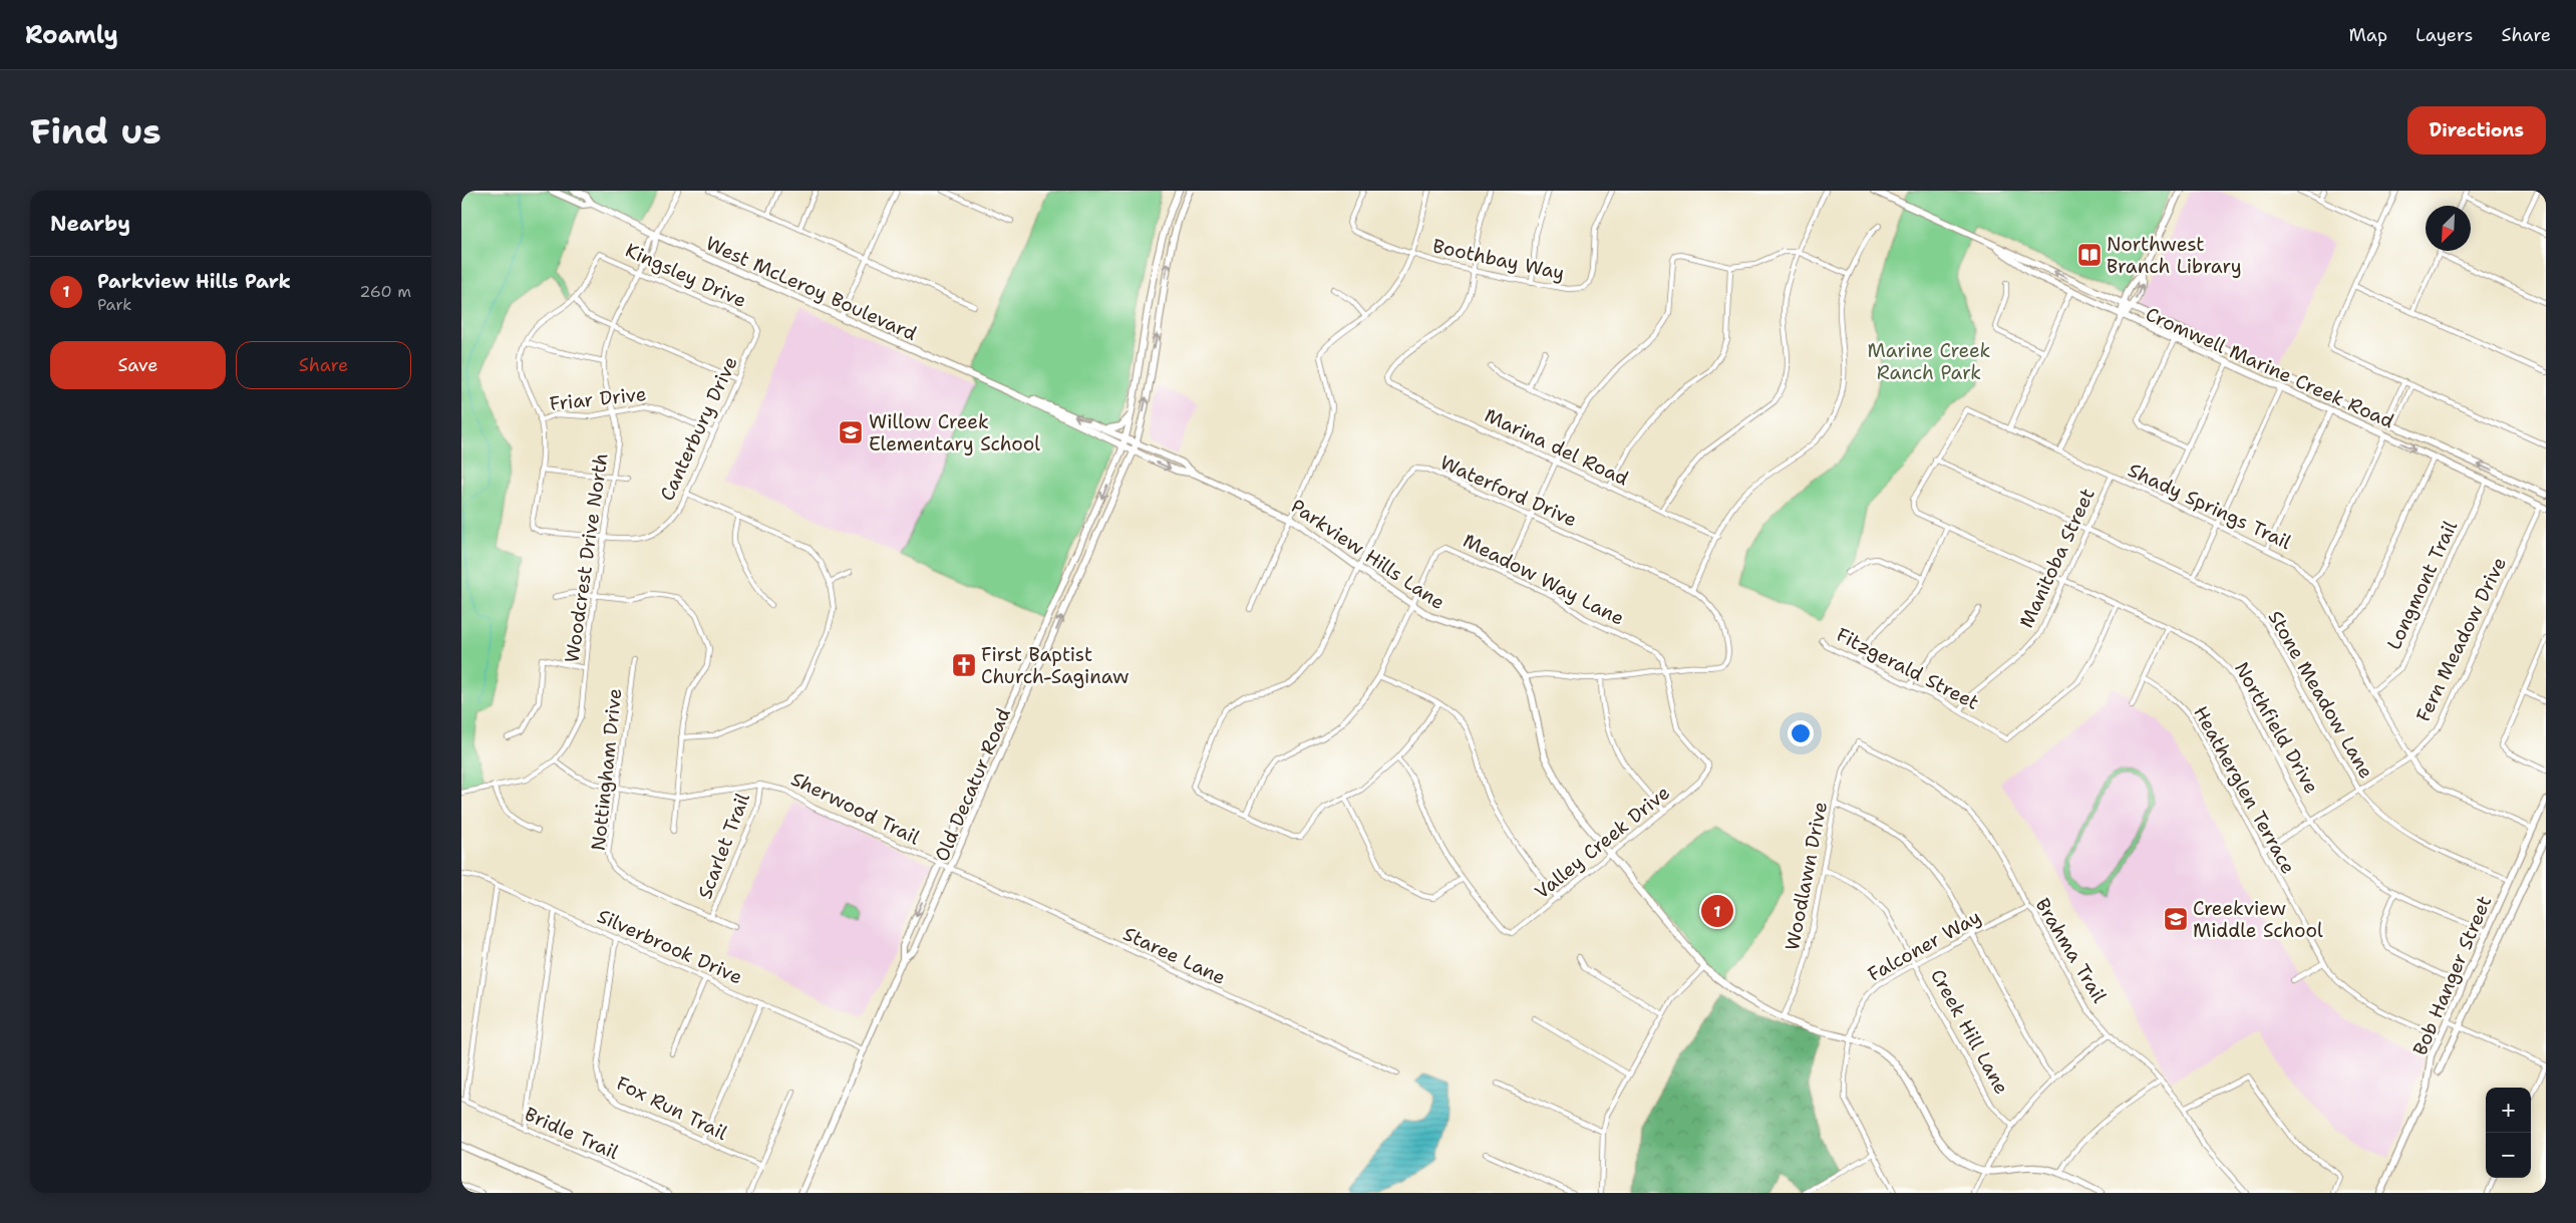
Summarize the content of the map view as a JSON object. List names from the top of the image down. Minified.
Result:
{"streets":{"main road":["West McLeroy Boulevard","Cromwell Marine Creek Road","Parkview Hills Lane","Old Decatur Road","Bob Hanger Street"],"street":["Boothbay Way","Kingsley Drive","Friar Drive","Canterbury Drive","Marina del Road","Waterford Drive","Shady Springs Trail","Woodcrest Drive North","Manitoba Street","Meadow Way Lane","Longmont Trail","Fern Meadow Drive","Fitzgerald Street","Stone Meadow Lane","Northfield Drive","Nottingham Drive","Heatherglen Terrace","Sherwood Trail","Valley Creek Drive","Scarlet Trail","Woodlawn Drive","Falconer Way","Silverbrook Drive","Brahma Trail","Staree Lane","Creek Hill Lane","Fox Run Trail","Bridle Trail"]},"crossings":[["Boothbay Way","Marina del Road"],["Kingsley Drive","Canterbury Drive"],["Kingsley Drive","Woodcrest Drive North"],["West McLeroy Boulevard","Parkview Hills Lane"],["West McLeroy Boulevard","Woodcrest Drive North"],["West McLeroy Boulevard","Old Decatur Road"],["Cromwell Marine Creek Road","Longmont Trail"],["Cromwell Marine Creek Road","Fern Meadow Drive"],["Friar Drive","Canterbury Drive"],["Friar Drive","Woodcrest Drive North"],["Canterbury Drive","Woodcrest Drive North"],["Waterford Drive","Parkview Hills Lane"],["Waterford Drive","Meadow Way Lane"],["Shady Springs Trail","Manitoba Street"],["Shady Springs Trail","Longmont Trail"],["Shady Springs Trail","Fern Meadow Drive"],["Shady Springs Trail","Stone Meadow Lane"],["Shady Springs Trail","Northfield Drive"],["Shady Springs Trail","Bob Hanger Street"],["Parkview Hills Lane","Meadow Way Lane"],["Parkview Hills Lane","Old Decatur Road"],["Parkview Hills Lane","Valley Creek Drive"],["Parkview Hills Lane","Woodlawn Drive"],["Parkview Hills Lane","Falconer Way"],["Woodcrest Drive North","Sherwood Trail"],["Manitoba Street","Fitzgerald Street"],["Manitoba Street","Stone Meadow Lane"],["Manitoba Street","Northfield Drive"],["Meadow Way Lane","Valley Creek Drive"],["Fern Meadow Drive","Stone Meadow Lane"],["Fern Meadow Drive","Northfield Drive"],["Fern Meadow Drive","Heatherglen Terrace"],["Fitzgerald Street","Northfield Drive"],["Stone Meadow Lane","Northfield Drive"],["Stone Meadow Lane","Bob Hanger Street"],["Northfield Drive","Bob Hanger Street"],["Nottingham Drive","Sherwood Trail"],["Nottingham Drive","Scarlet Trail"],["Old Decatur Road","Sherwood Trail"],["Old Decatur Road","Silverbrook Drive"],["Old Decatur Road","Staree Lane"],["Heatherglen Terrace","Bob Hanger Street"],["Sherwood Trail","Scarlet Trail"],["Sherwood Trail","Staree Lane"],["Woodlawn Drive","Brahma Trail"],["Woodlawn Drive","Creek Hill Lane"],["Falconer Way","Brahma Trail"],["Falconer Way","Creek Hill Lane"],["Silverbrook Drive","Fox Run Trail"]],"parks":["Marine Creek Ranch Park"],"places":{"library":["Northwest Branch Library"],"school or university":["Willow Creek Elementary School","Creekview Middle School"],"church":["First Baptist Church-Saginaw"]},"north":"bottom left","page":{"header":"Roamly","nav":["Map","Layers","Share"],"buttons":["Directions",["Save","Share"]],"title":"Find us","heading":"Nearby","list":[{"mark":"1","name":"Parkview Hills Park","note":"Park","value":"260 m"}],"pins":"1","map_buttons":["+","−"]}}
